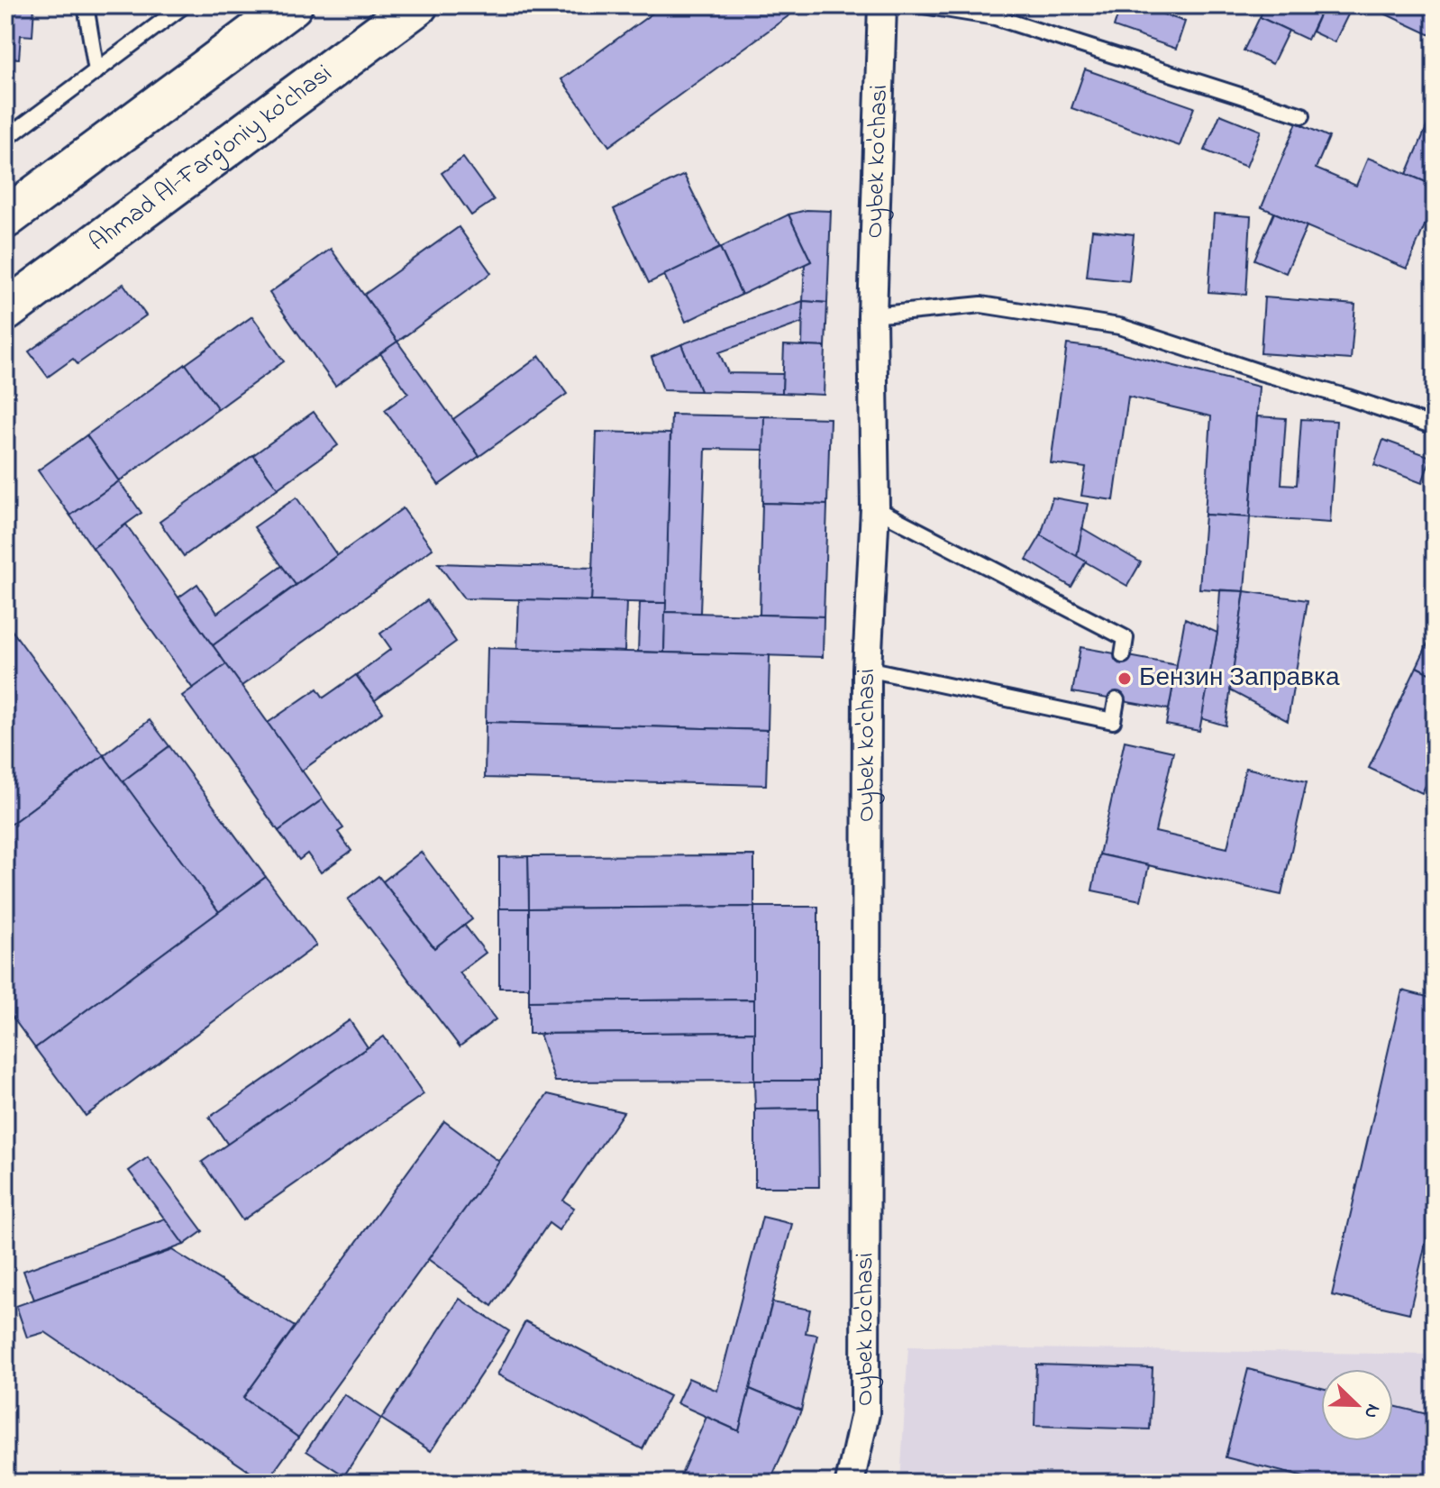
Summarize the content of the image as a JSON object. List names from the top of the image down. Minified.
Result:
{"streets":{"highway":["Ahmad Al-Farg'oniy ko'chasi"],"street":["Oybek ko'chasi"]},"places":["Бензин Заправка"],"north":"bottom right"}
